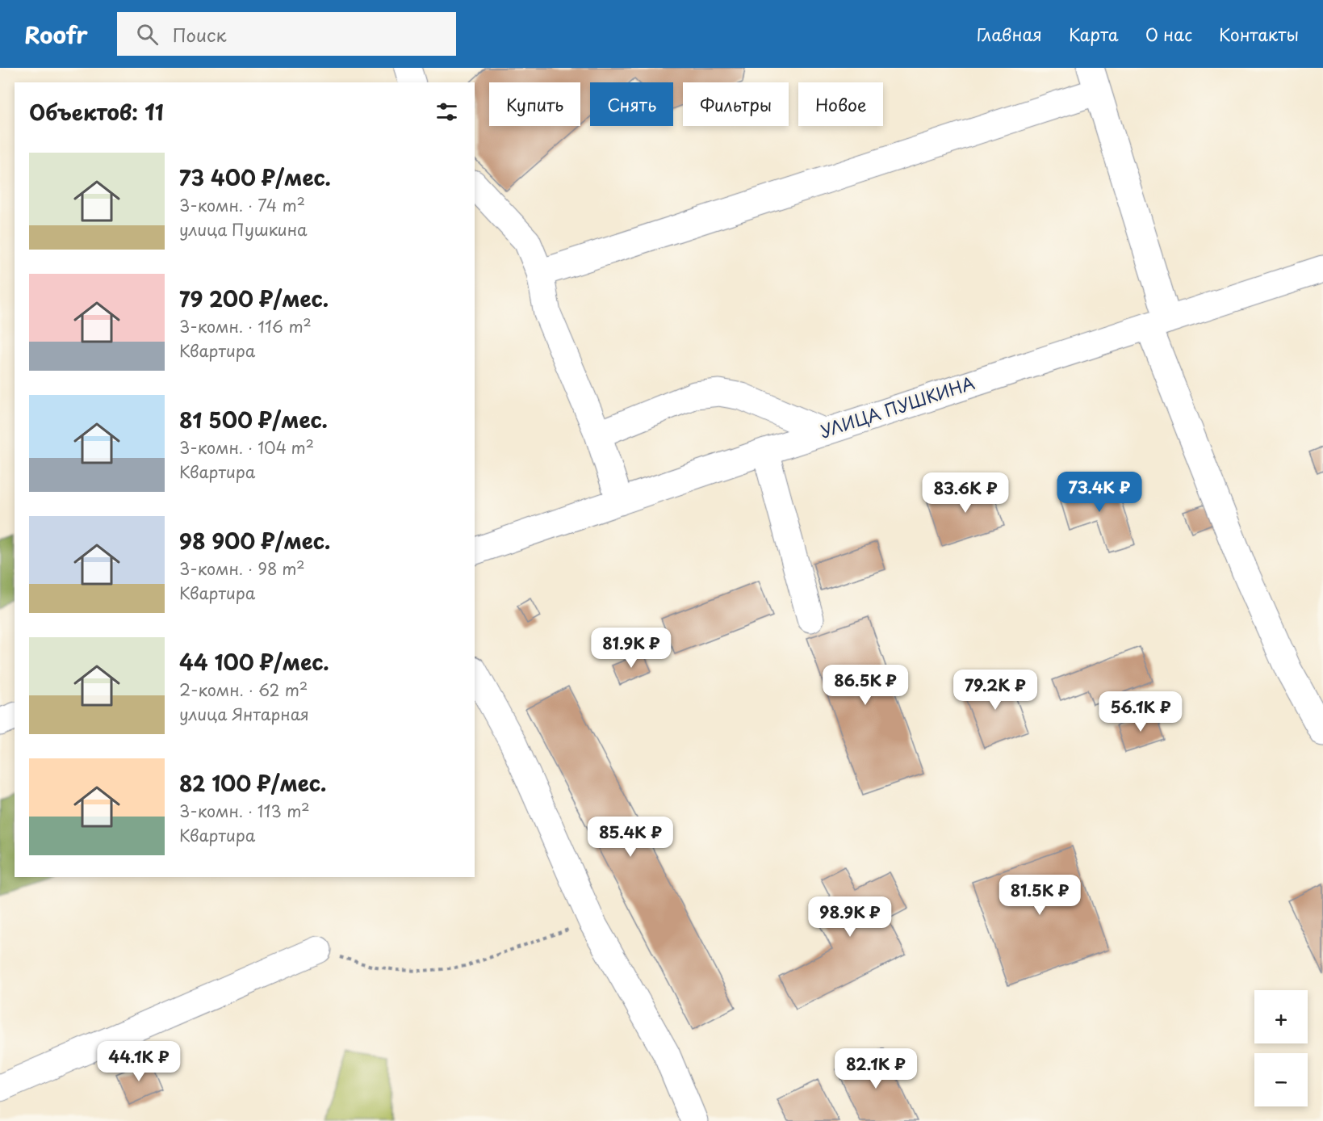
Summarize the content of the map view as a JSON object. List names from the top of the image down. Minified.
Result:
{"streets":{"street":["УЛИЦА ПУШКИНА"]},"page":{"header":"Roofr","search":"Поиск","nav":["Главная","Карта","О нас","Контакты"],"chip":["Купить","Снять","Фильтры","Новое"],"heading":"Объектов: 11","list":[{"name":"73 400 ₽/мес.","note":"3-комн. · 74 m² · улица Пушкина"},{"name":"79 200 ₽/мес.","note":"3-комн. · 116 m² · Квартира"},{"name":"81 500 ₽/мес.","note":"3-комн. · 104 m² · Квартира"},{"name":"98 900 ₽/мес.","note":"3-комн. · 98 m² · Квартира"},{"name":"44 100 ₽/мес.","note":"2-комн. · 62 m² · улица Янтарная"},{"name":"82 100 ₽/мес.","note":"3-комн. · 113 m² · Квартира"}],"price":["73.4K ₽","83.6K ₽","81.9K ₽","86.5K ₽","79.2K ₽","56.1K ₽","85.4K ₽","81.5K ₽","98.9K ₽","44.1K ₽","82.1K ₽"],"map_buttons":["+","−"]}}
